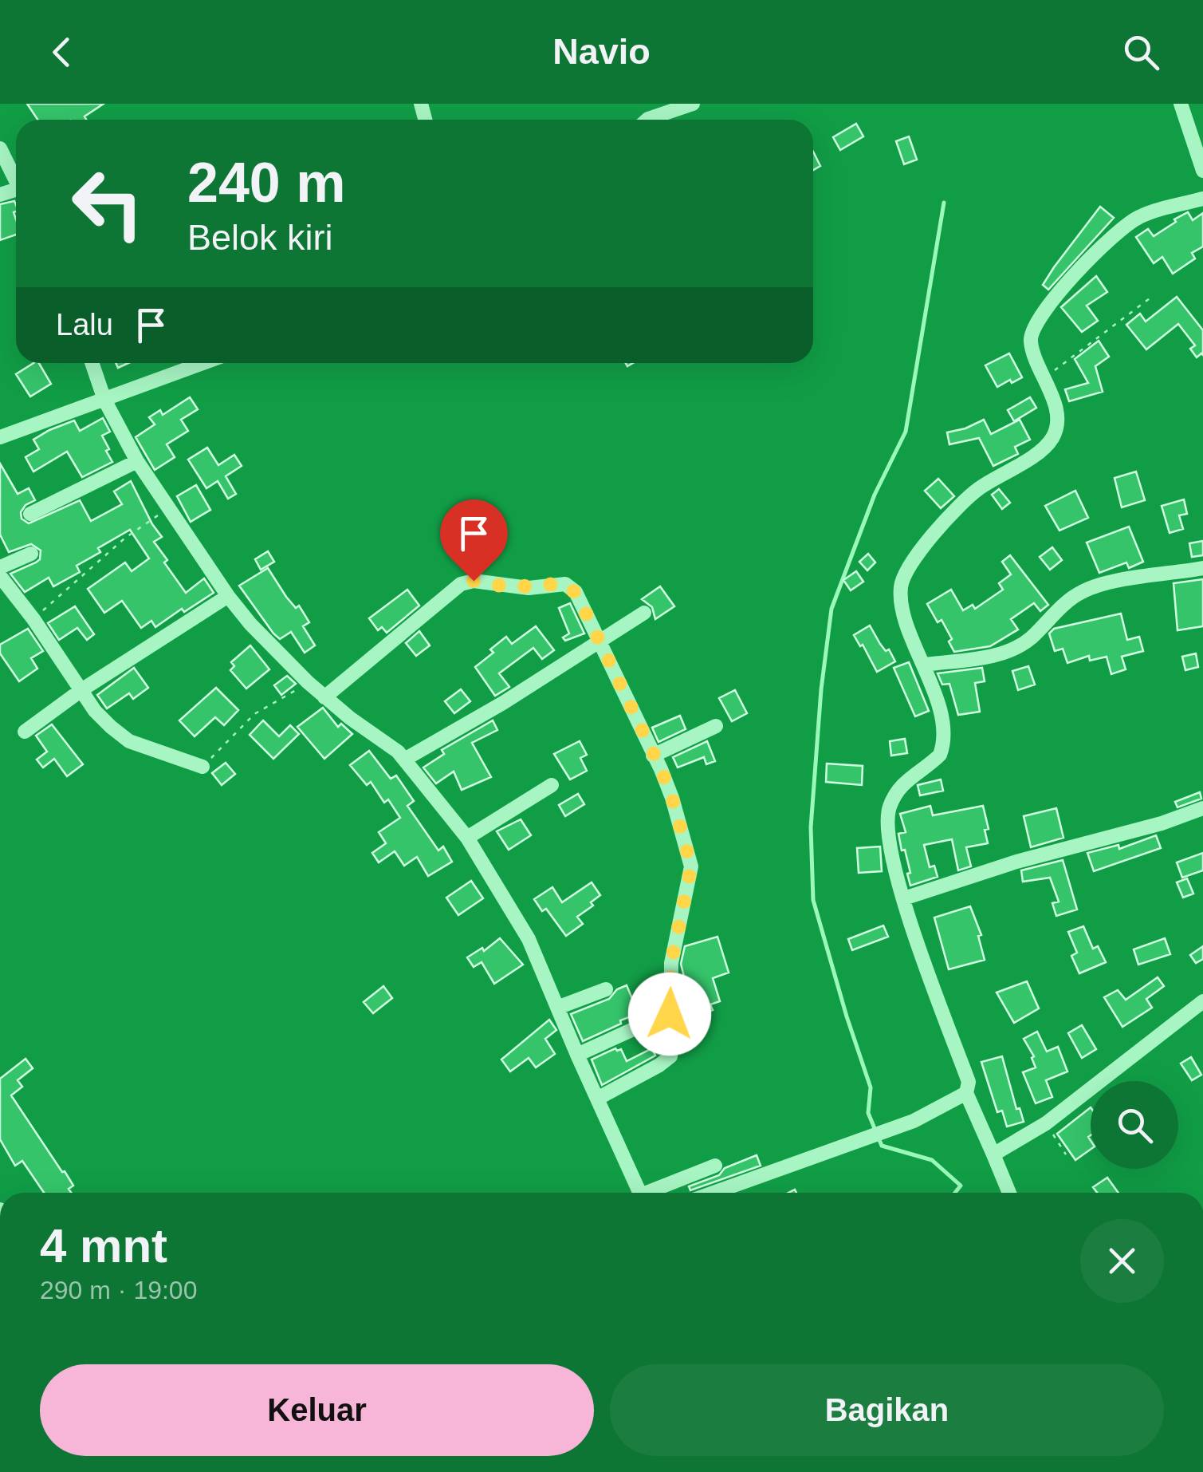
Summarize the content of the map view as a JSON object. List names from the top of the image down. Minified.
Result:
{"page":{"header":"Navio","turn":["240 m","Belok kiri"],"then":"Lalu","heading":["4 mnt","290 m · 19:00"],"buttons":["Keluar","Bagikan"]}}
